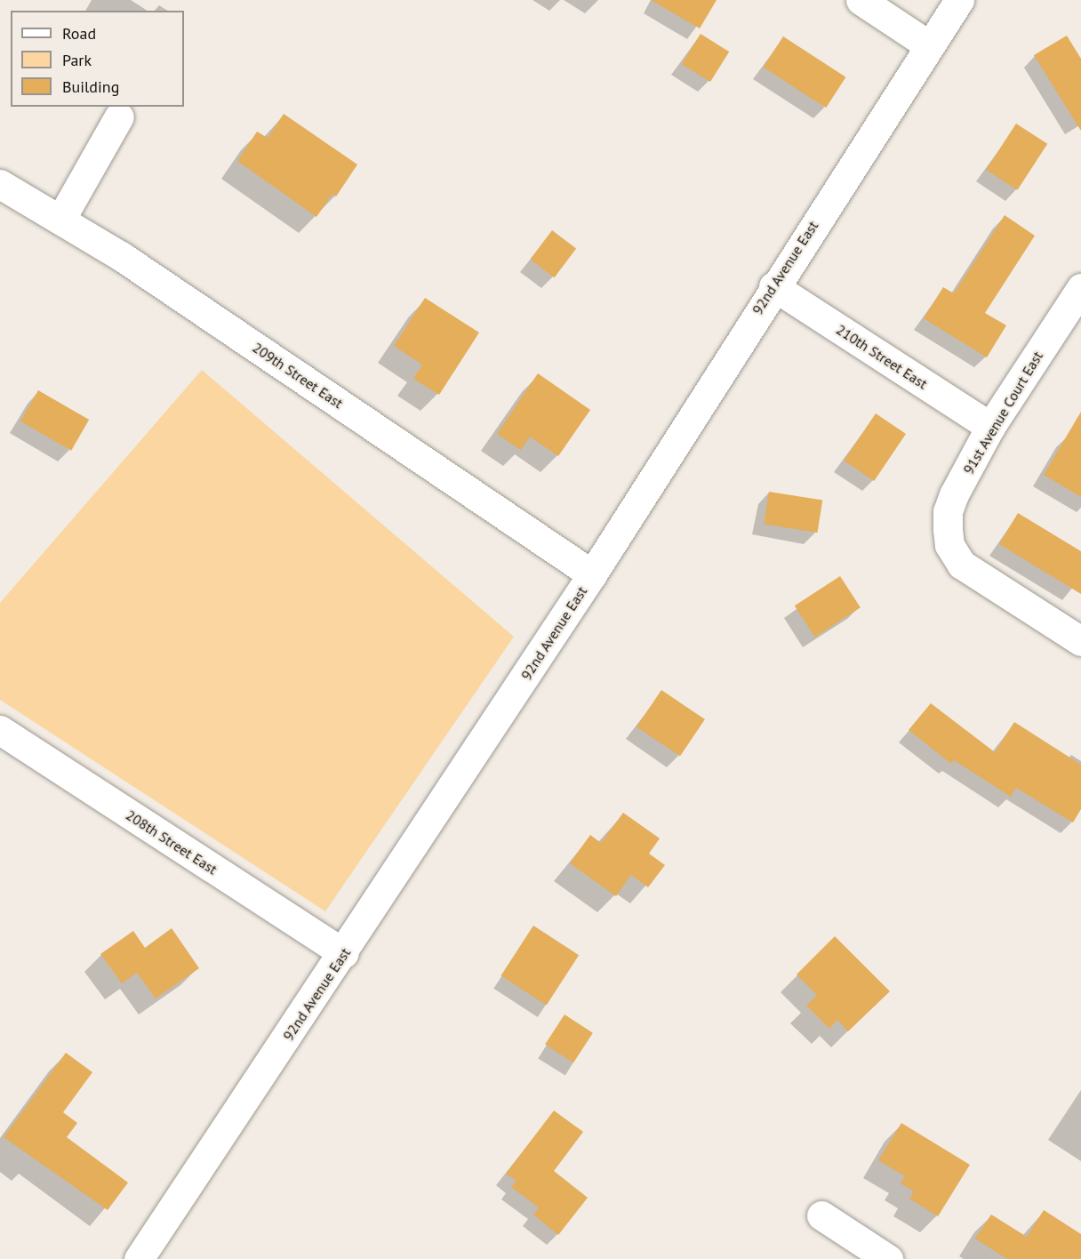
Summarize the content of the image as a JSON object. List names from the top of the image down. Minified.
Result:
{"streets":{"street":["92nd Avenue East","210th Street East","209th Street East","91st Avenue Court East","208th Street East"]},"crossings":[["92nd Avenue East","210th Street East"],["92nd Avenue East","209th Street East"],["92nd Avenue East","208th Street East"],["210th Street East","91st Avenue Court East"]],"legend":["Road","Park","Building"]}
